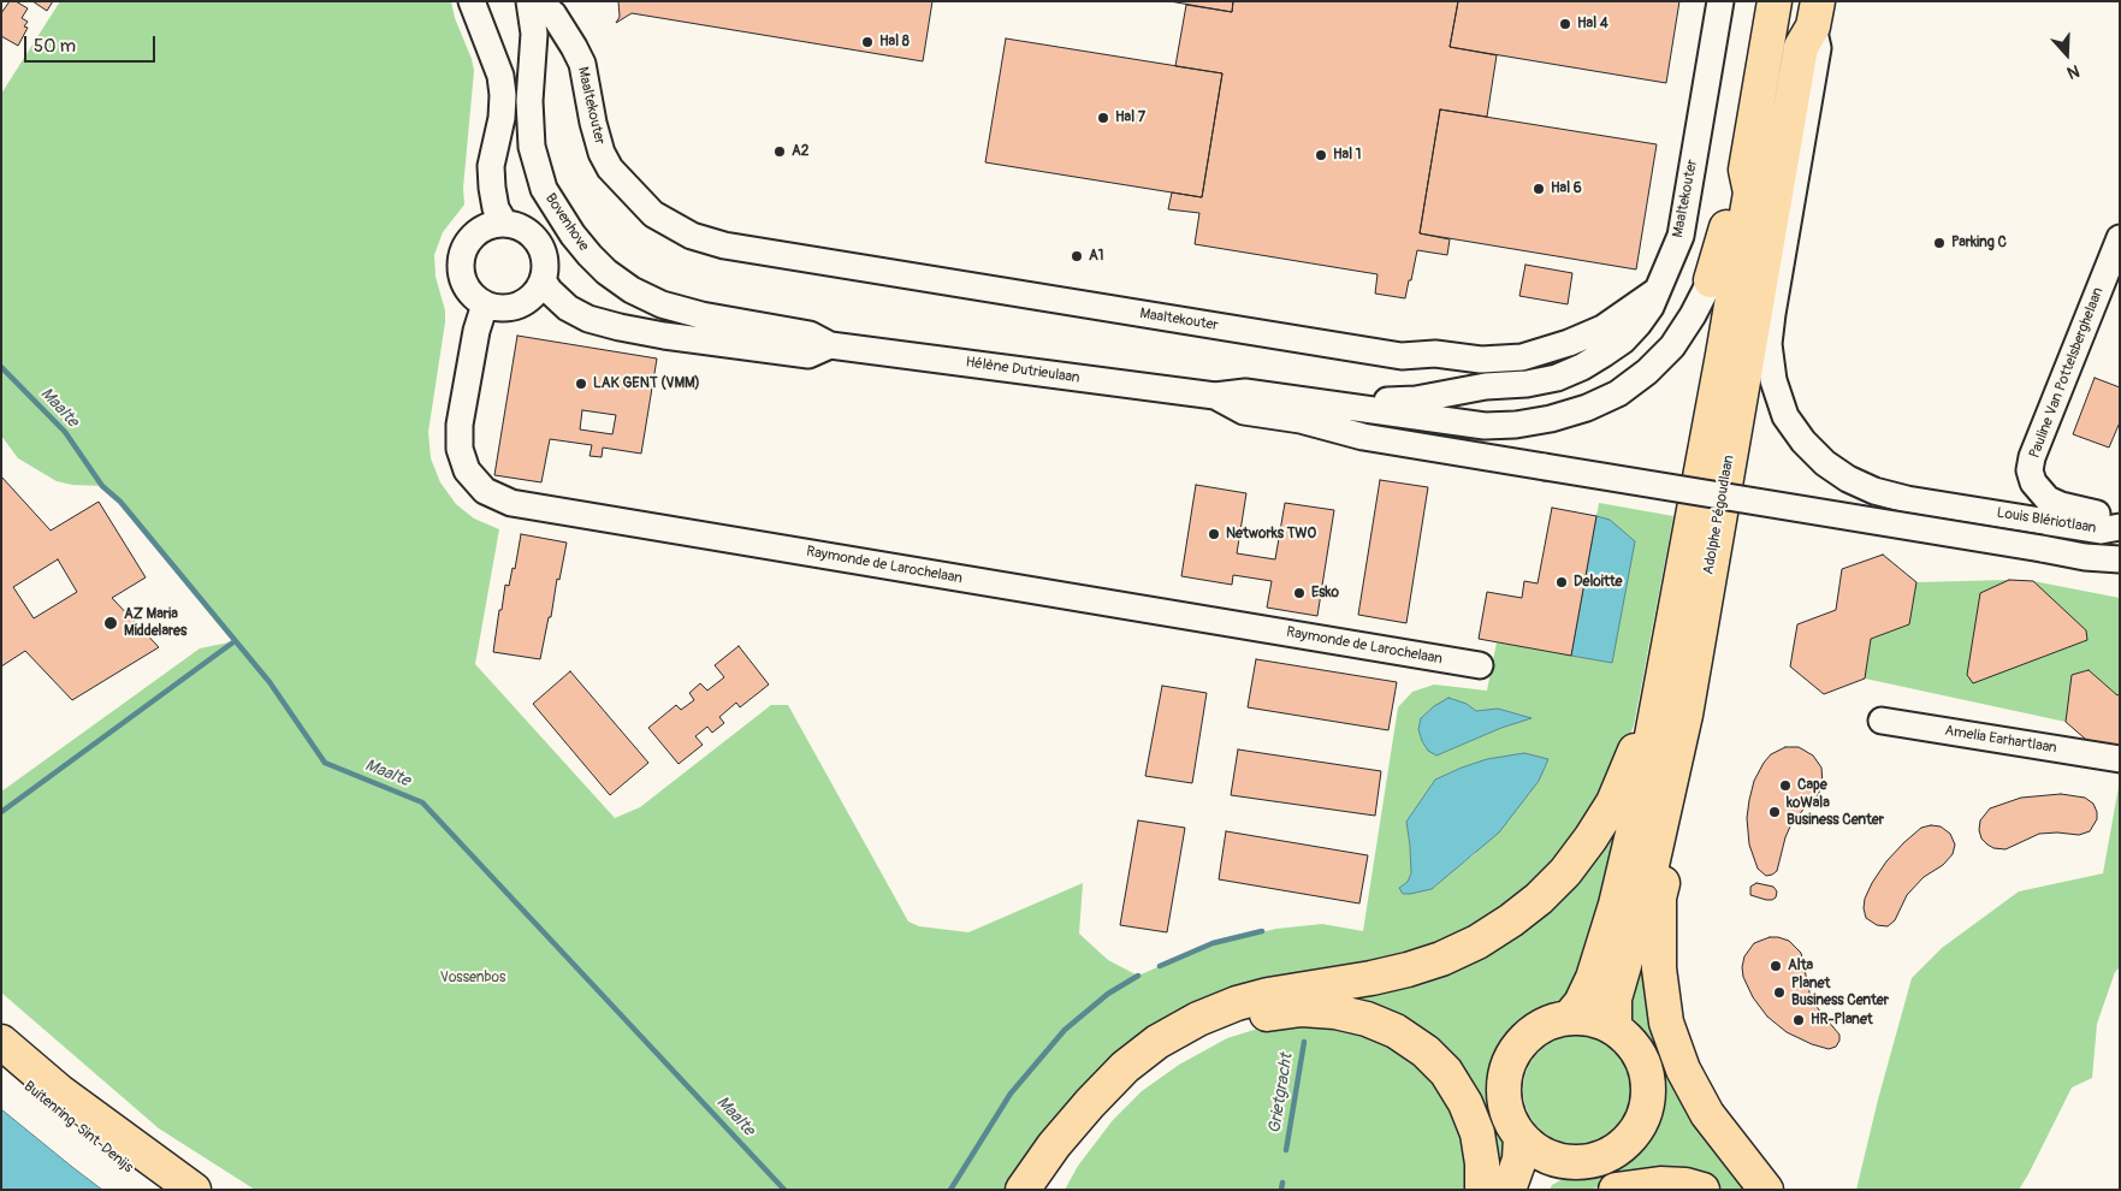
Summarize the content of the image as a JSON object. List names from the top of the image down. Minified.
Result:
{"streets":{"highway":["Adolphe Pégoudlaan","Buitenring-Sint-Denijs"],"street":["Maaltekouter","Bovenhove","Hélène Dutrieulaan","Pauline Van Pottelsberghelaan","Louis Blériotlaan","Raymonde de Larochelaan","Amelia Earhartlaan"]},"crossings":[["Maaltekouter","Bovenhove"],["Bovenhove","Hélène Dutrieulaan"],["Hélène Dutrieulaan","Louis Blériotlaan"],["Pauline Van Pottelsberghelaan","Louis Blériotlaan"],["Adolphe Pégoudlaan","Louis Blériotlaan"]],"water":["Maalte","Grietgracht"],"parks":["Vossenbos"],"places":["Hal 4","Hal 8","Hal 7","A2","Hal 1","Hal 6","Parking C","A1","LAK GENT (VMM)","Networks TWO","Deloitte","Esko","AZ Maria Middelares","Cape","koWala Business Center","Alta","Planet Business Center","HR-Planet"],"scale_bar":"50 m","north":"bottom"}
